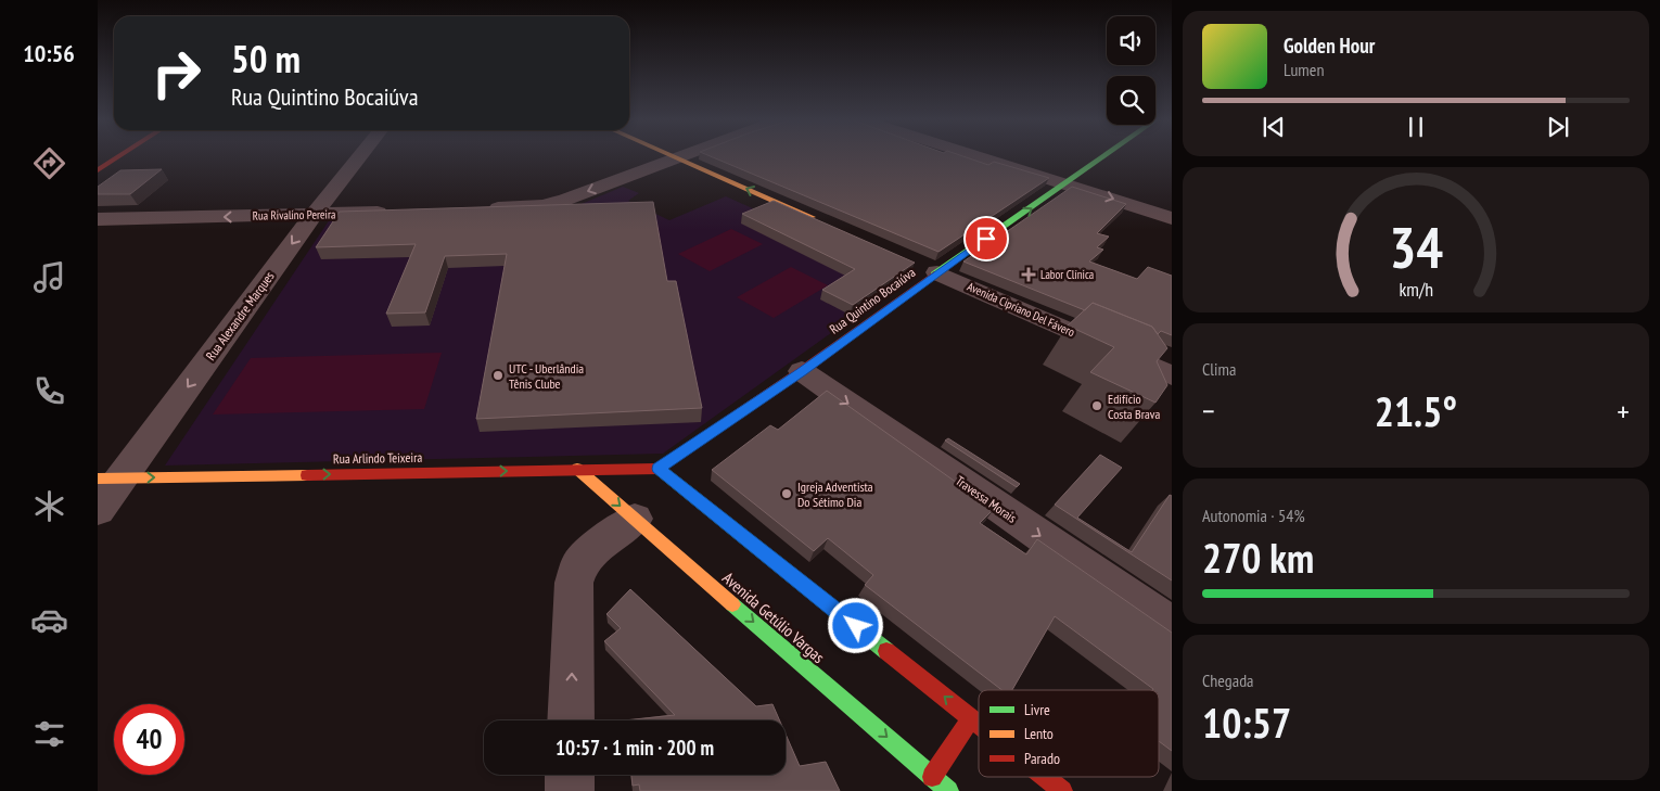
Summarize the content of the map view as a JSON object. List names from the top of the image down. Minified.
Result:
{"streets":{"street":["Rua Rivalino Pereira","Rua Quintino Bocaiúva","Avenida Cipríano Del Fávero","Rua Alexandre Marques","Rua Arlindo Teixeira","Travessa Morais","Avenida Getúlio Vargas"]},"crossings":[["Rua Rivalino Pereira","Rua Alexandre Marques"],["Rua Quintino Bocaiúva","Avenida Cipríano Del Fávero"],["Rua Quintino Bocaiúva","Rua Arlindo Teixeira"],["Rua Quintino Bocaiúva","Travessa Morais"],["Rua Alexandre Marques","Rua Arlindo Teixeira"],["Rua Arlindo Teixeira","Avenida Getúlio Vargas"]],"one_way":["Rua Rivalino Pereira","Rua Alexandre Marques","Rua Arlindo Teixeira"],"places":{"health":["Labor Clínica"],"other":["UTC - Uberlândia Tênis Clube","Edifício Costa Brava","Igreja Adventista Do Sétimo Dia"]},"legend":["Livre","Lento","Parado"],"page":{"tabs":"10:56","turn":["50 m","Rua Quintino Bocaiúva"],"song":["Golden Hour","Lumen"],"tile":["Clima",["Autonomia · 54%","270 km"],["Chegada","10:57"]],"heat":["−","21.5°","+"],"limit":"40","trip":"10:57 · 1 min · 200 m","gauge":["34","km/h"]}}
